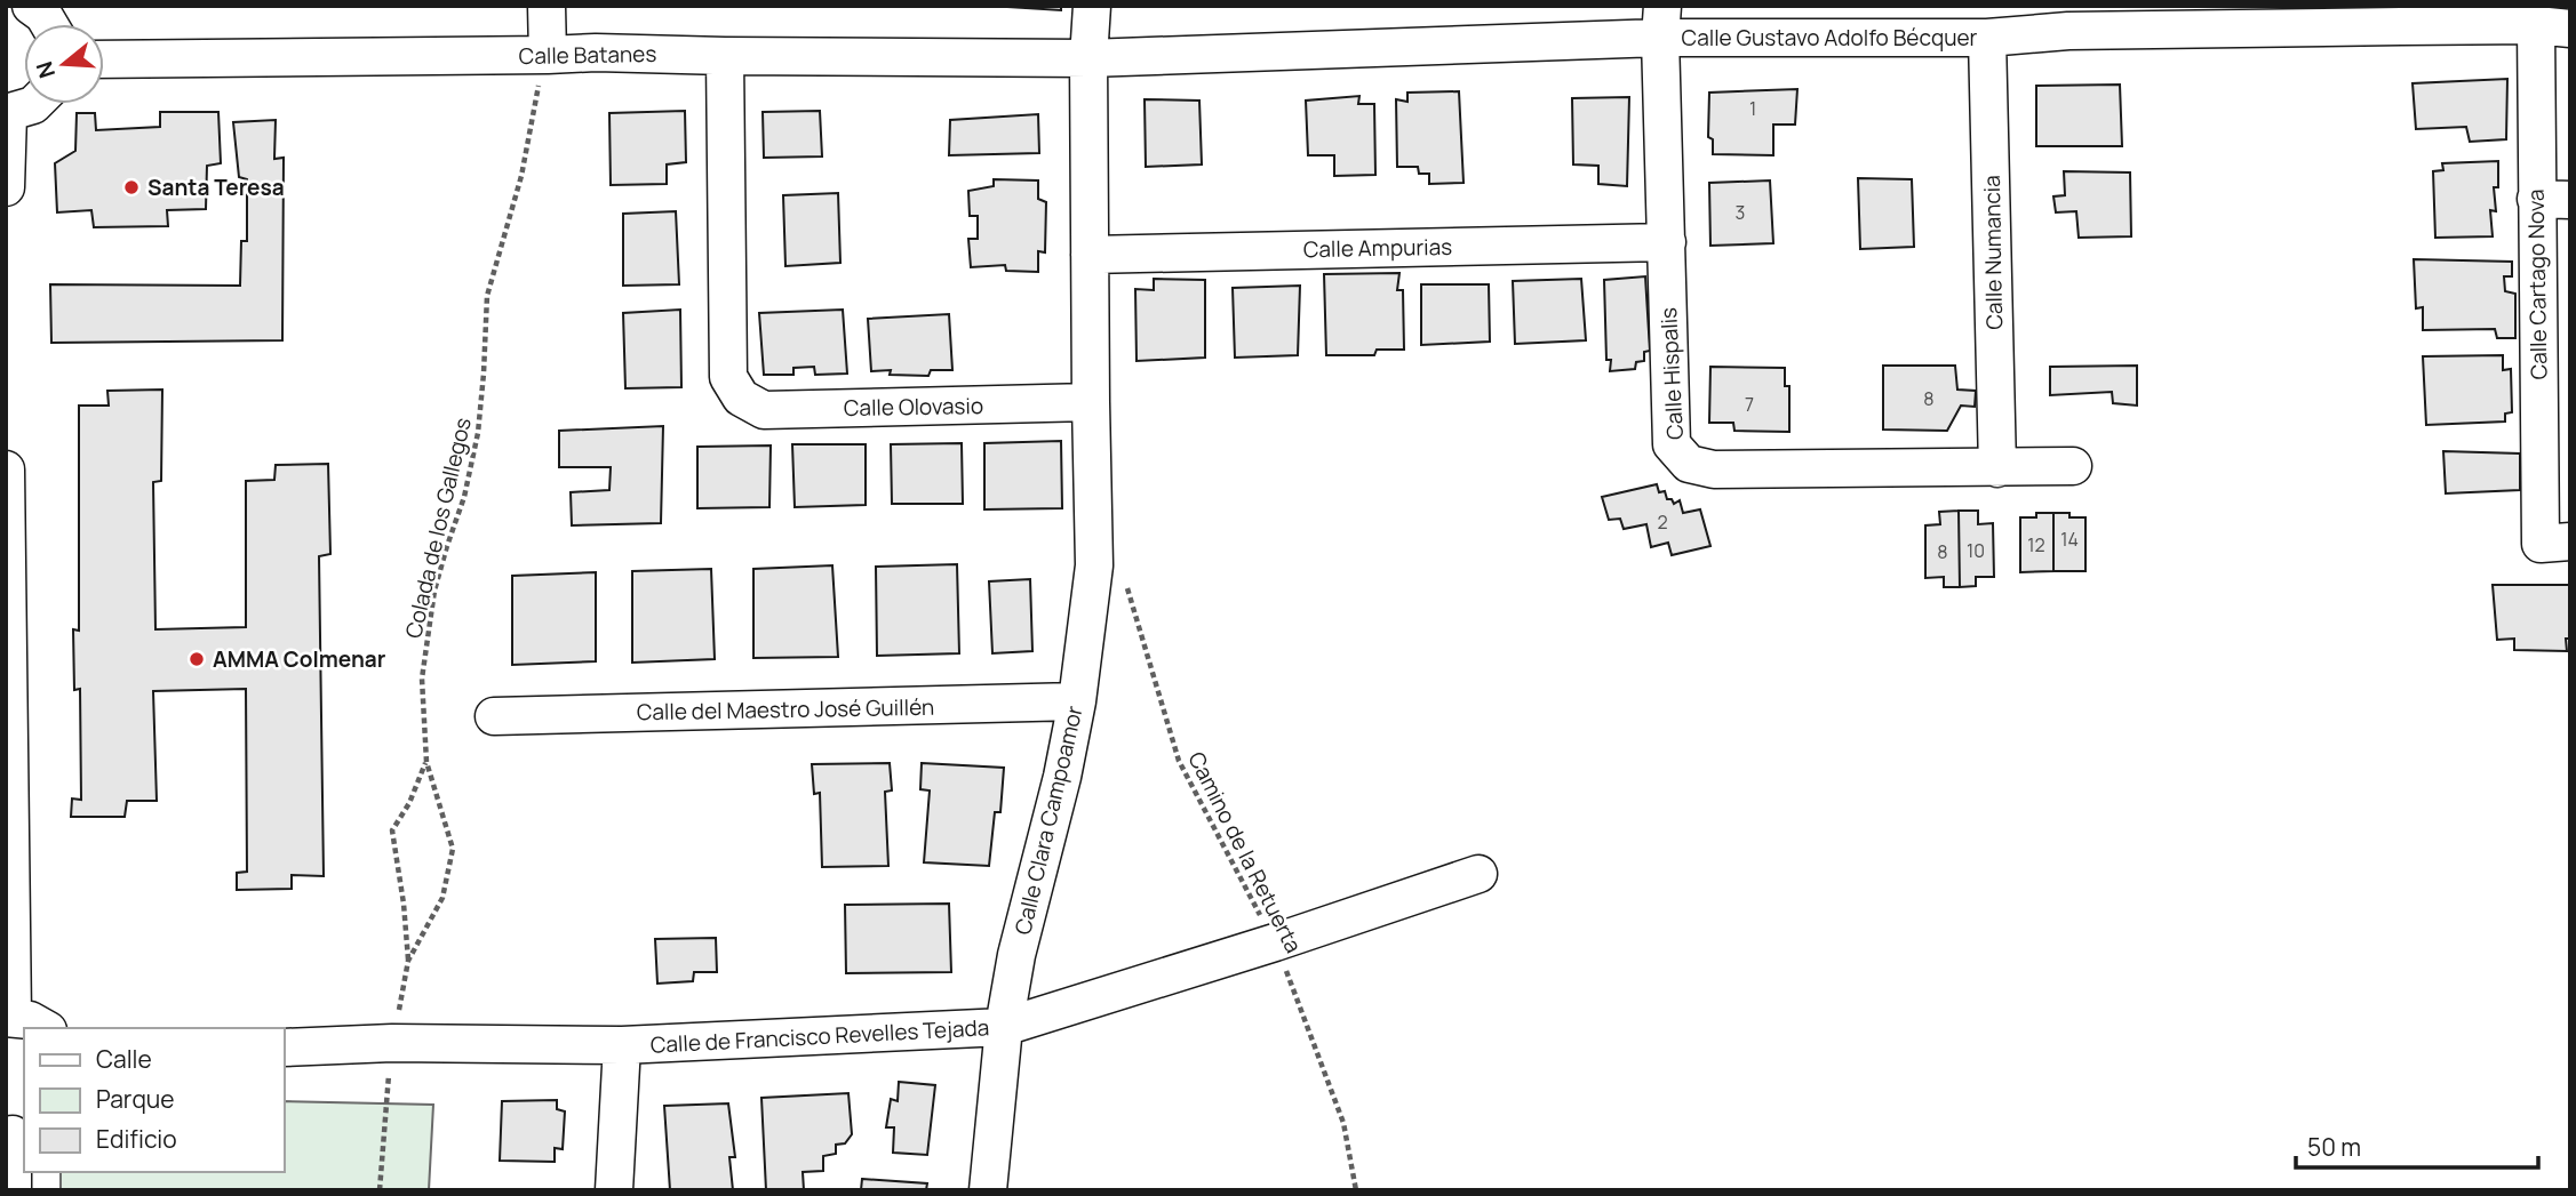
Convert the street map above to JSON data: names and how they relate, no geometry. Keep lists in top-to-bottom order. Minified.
{"streets":{"street":["Calle Gustavo Adolfo Bécquer","Calle Batanes","Calle Ampurias","Calle Numancia","Calle Cartago Nova","Calle Hispalis","Calle Olovasio","Calle del Maestro José Guillén","Calle Clara Campoamor","Calle de Francisco Revelles Tejada"],"path":["Colada de los Gallegos","Camino de la Retuerta"]},"crossings":[["Calle Gustavo Adolfo Bécquer","Calle Batanes"],["Calle Gustavo Adolfo Bécquer","Calle Numancia"],["Calle Gustavo Adolfo Bécquer","Calle Cartago Nova"],["Calle Gustavo Adolfo Bécquer","Calle Hispalis"],["Calle Batanes","Calle Olovasio"],["Calle Batanes","Colada de los Gallegos"],["Calle Ampurias","Calle Hispalis"],["Calle Numancia","Calle Hispalis"],["Calle Olovasio","Calle Clara Campoamor"],["Colada de los Gallegos","Calle de Francisco Revelles Tejada"],["Calle del Maestro José Guillén","Calle Clara Campoamor"],["Calle Clara Campoamor","Calle de Francisco Revelles Tejada"],["Camino de la Retuerta","Calle de Francisco Revelles Tejada"]],"places":["Santa Teresa","AMMA Colmenar"],"house_numbers":["1","3","8","7","2","14","12","10","8"],"legend":["Calle","Parque","Edificio"],"scale_bar":"50 m","north":"left"}
